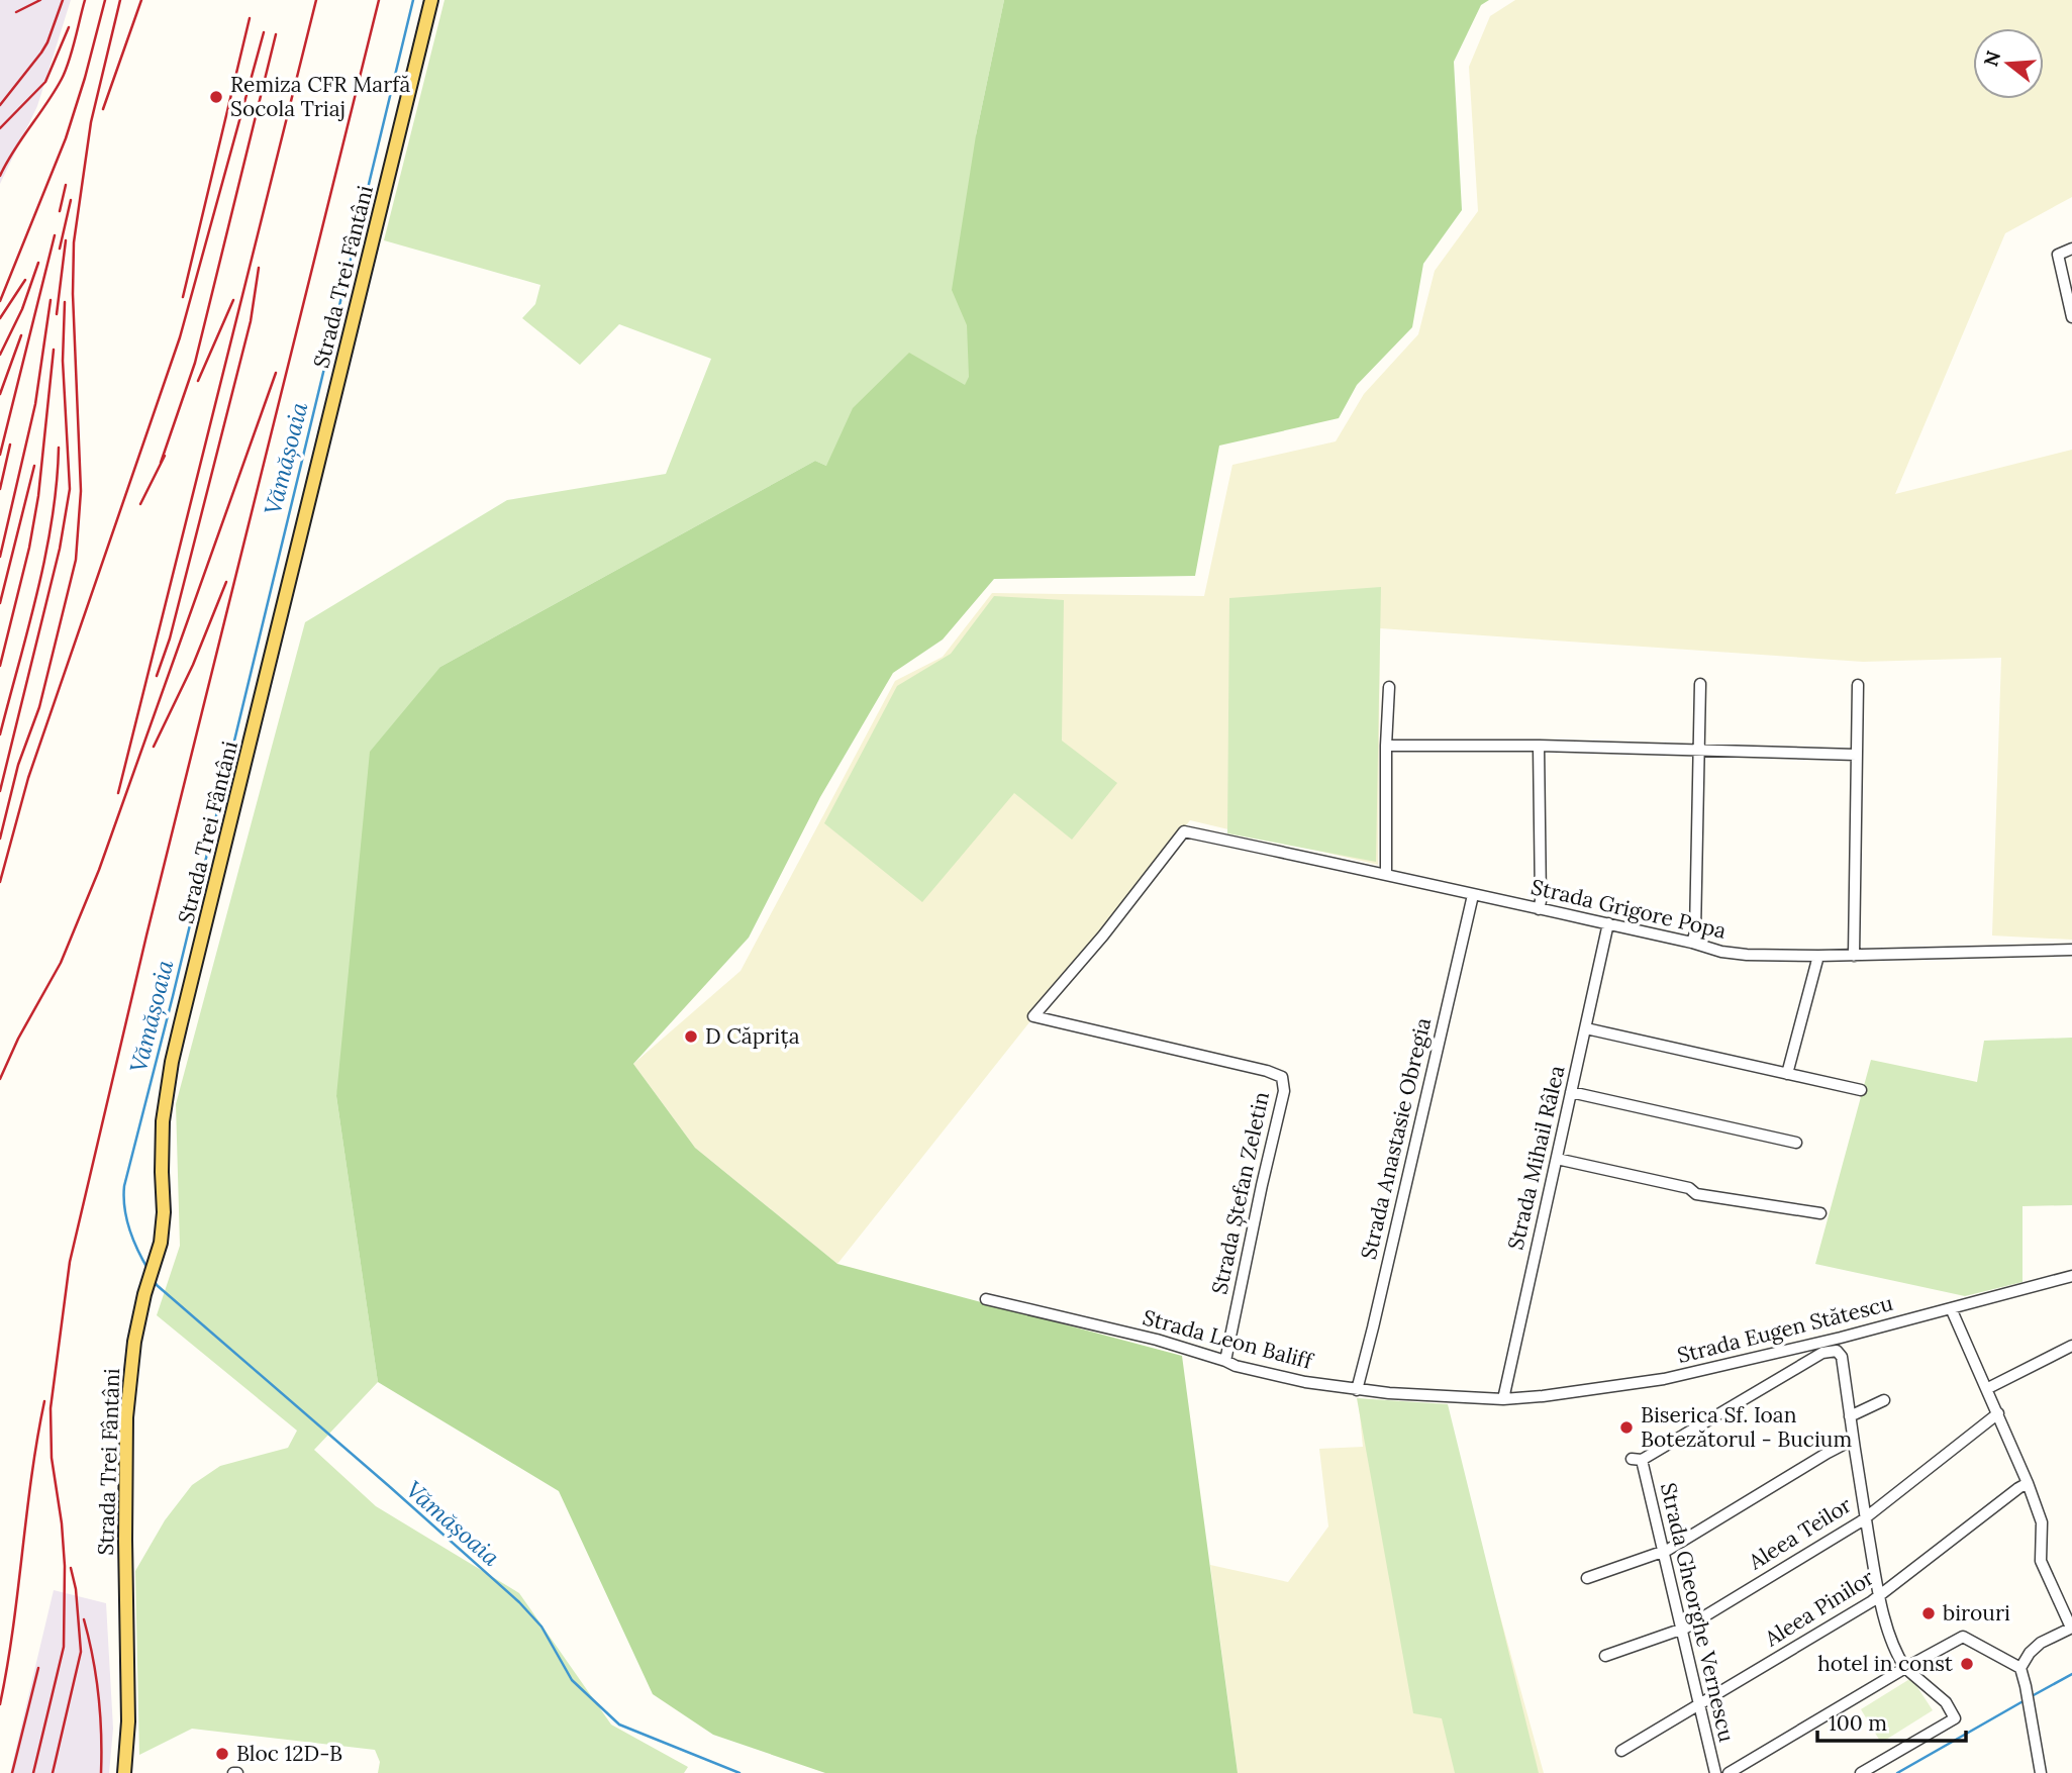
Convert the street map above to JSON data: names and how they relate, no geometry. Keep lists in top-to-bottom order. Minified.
{"streets":{"main road":["Strada Trei Fântâni"],"street":["Strada Grigore Popa","Strada Anastasie Obregia","Strada Mihail Râlea","Strada Ștefan Zeletin","Strada Eugen Stătescu","Strada Leon Baliff","Aleea Teilor","Aleea Pinilor","Strada Gheorghe Vernescu"]},"crossings":[["Strada Grigore Popa","Strada Anastasie Obregia"],["Strada Grigore Popa","Strada Mihail Râlea"],["Strada Grigore Popa","Strada Ștefan Zeletin"],["Strada Anastasie Obregia","Strada Leon Baliff"],["Strada Mihail Râlea","Strada Eugen Stătescu"],["Strada Mihail Râlea","Strada Leon Baliff"],["Strada Ștefan Zeletin","Strada Leon Baliff"],["Strada Eugen Stătescu","Strada Leon Baliff"],["Aleea Teilor","Strada Gheorghe Vernescu"],["Aleea Pinilor","Strada Gheorghe Vernescu"]],"water":["Vămășoaia"],"places":["Remiza CFR Marfă Socola Triaj","D Căprița","Biserica Sf. Ioan Botezătorul - Bucium","birouri","hotel in const","Bloc 12D-B"],"scale_bar":"100 m","north":"left"}
